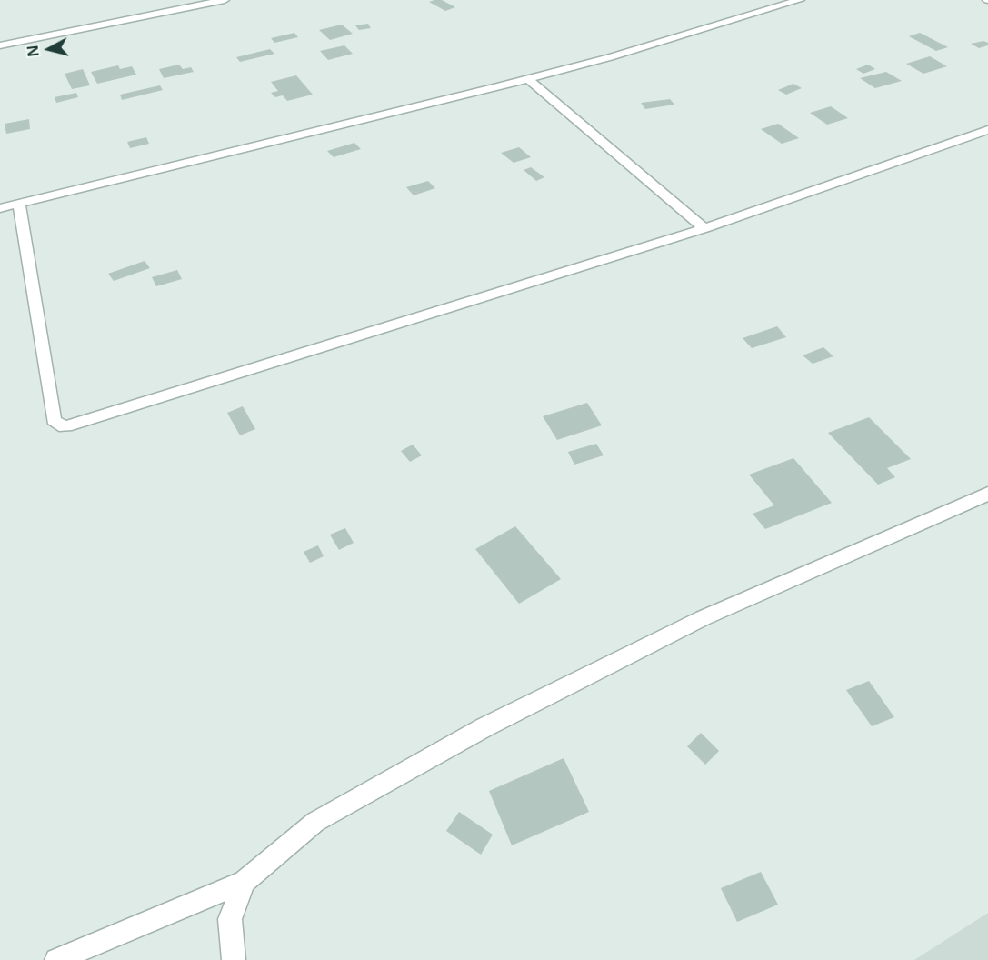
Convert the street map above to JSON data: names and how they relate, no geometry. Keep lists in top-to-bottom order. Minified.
{"north":"left"}
